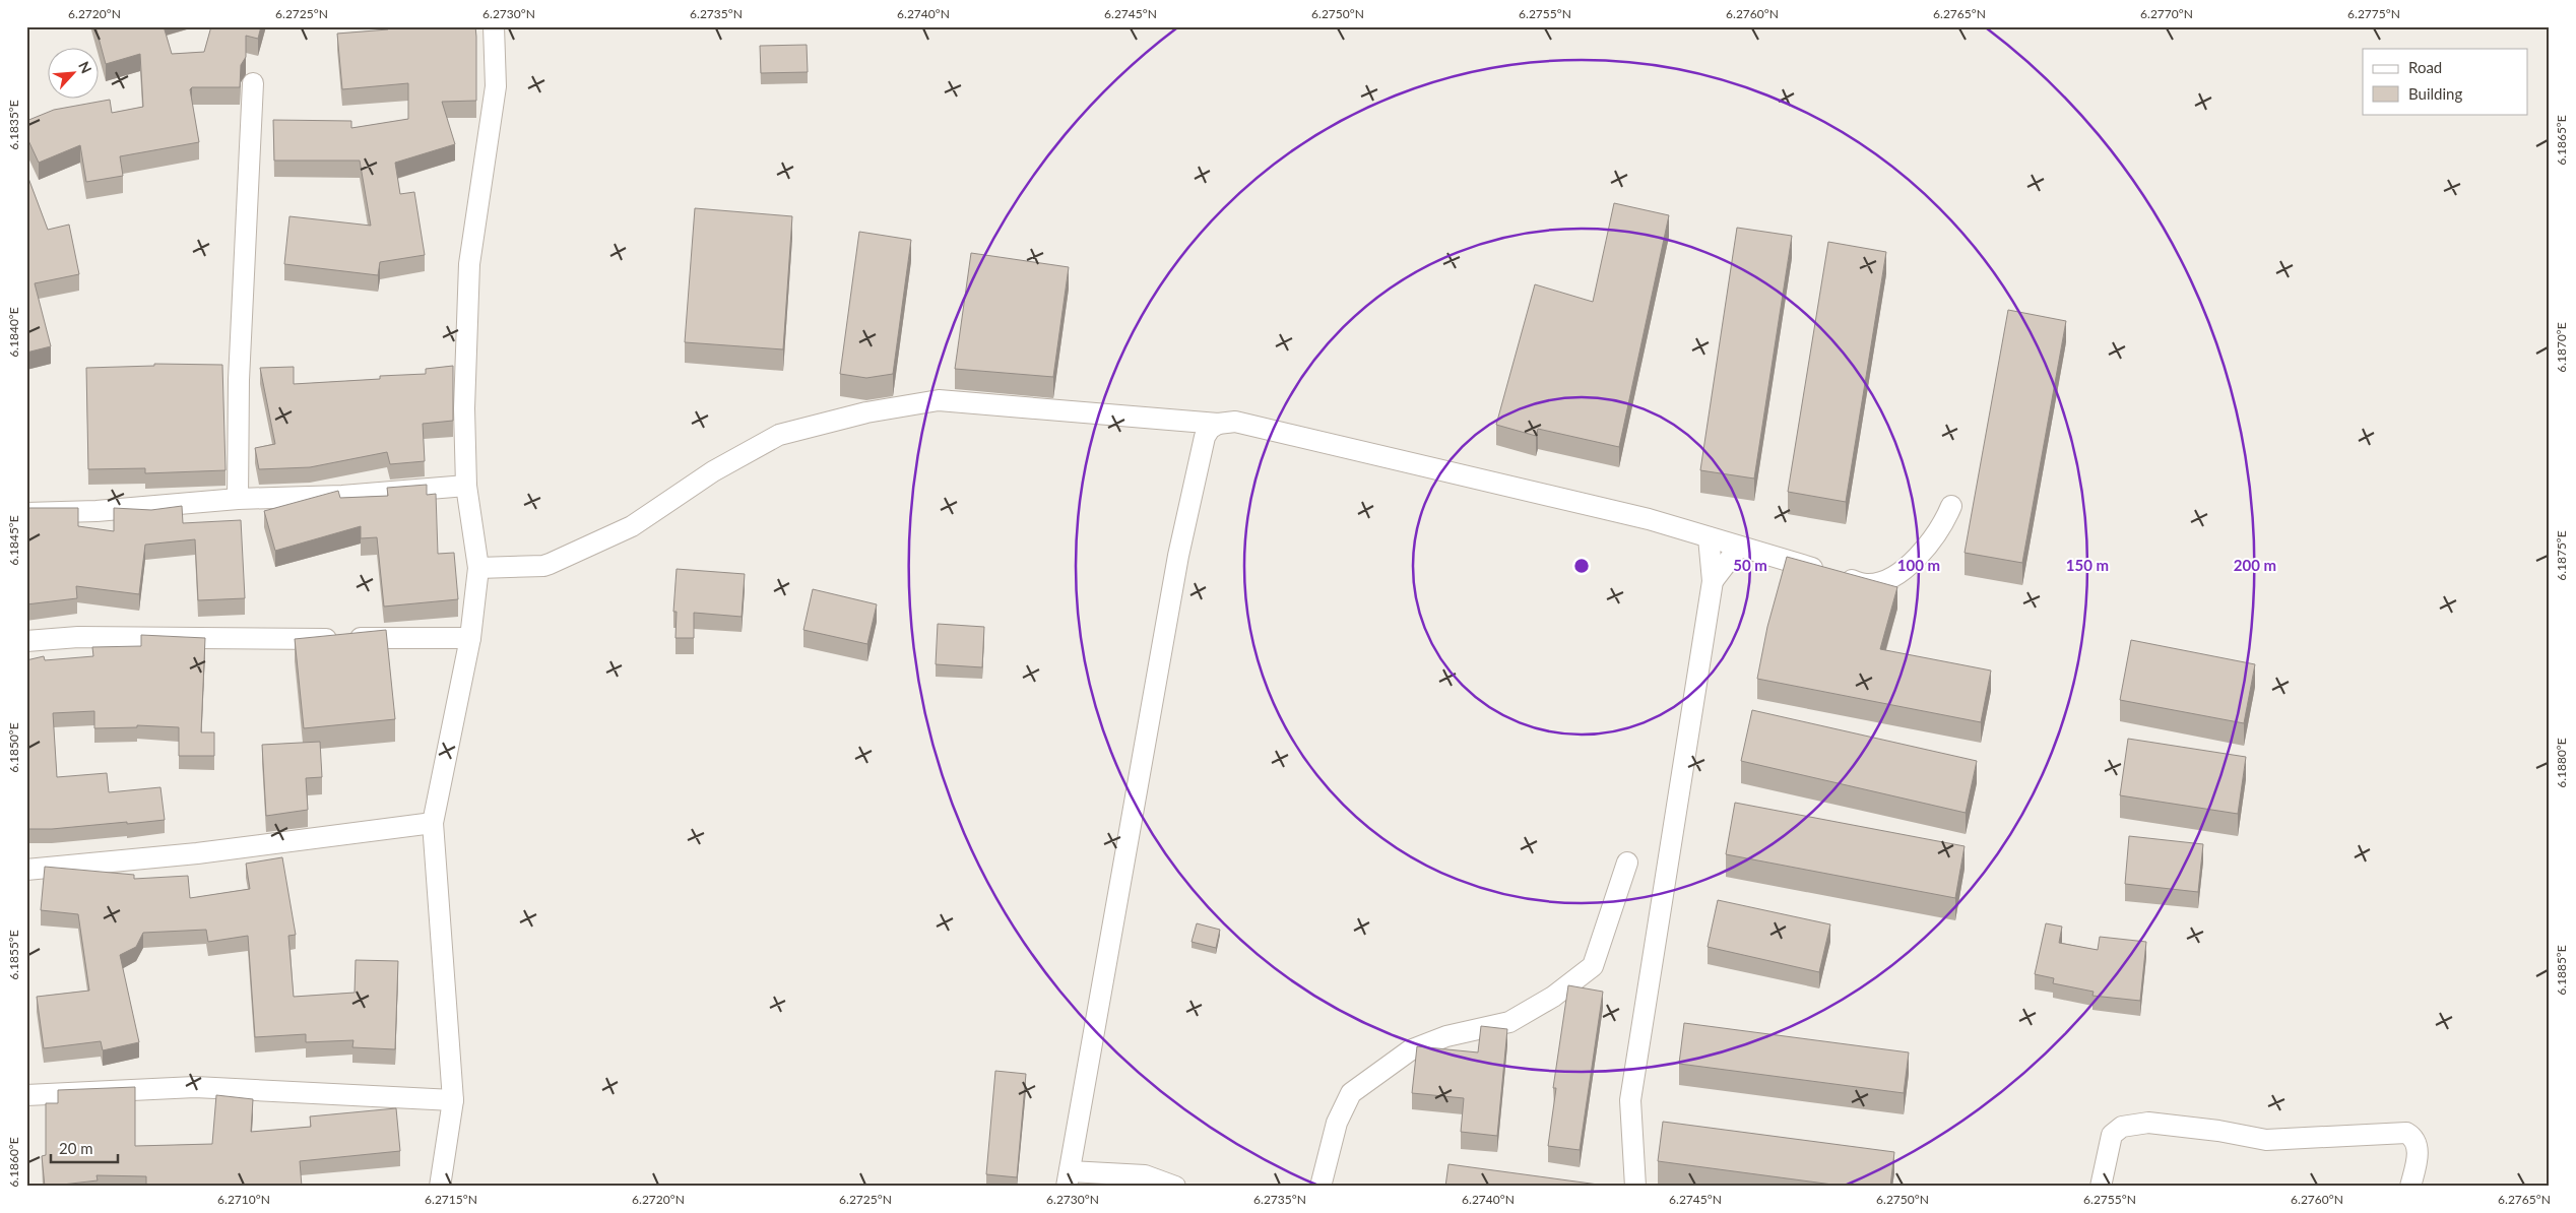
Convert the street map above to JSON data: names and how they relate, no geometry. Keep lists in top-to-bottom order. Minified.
{"legend":["Road","Building"],"scale_bar":"20 m","north":"top right","coordinates":["6.2720°N","6.2725°N","6.2730°N","6.2735°N","6.2740°N","6.2745°N","6.2750°N","6.2755°N","6.2760°N","6.2765°N","6.2770°N","6.2775°N","6.1835°E","6.1865°E","6.1840°E","6.1870°E","6.1845°E","6.1875°E","6.1850°E","6.1880°E","6.1855°E","6.1885°E","6.1860°E","6.2710°N","6.2715°N"],"rings":["50 m","100 m","150 m","200 m"]}
